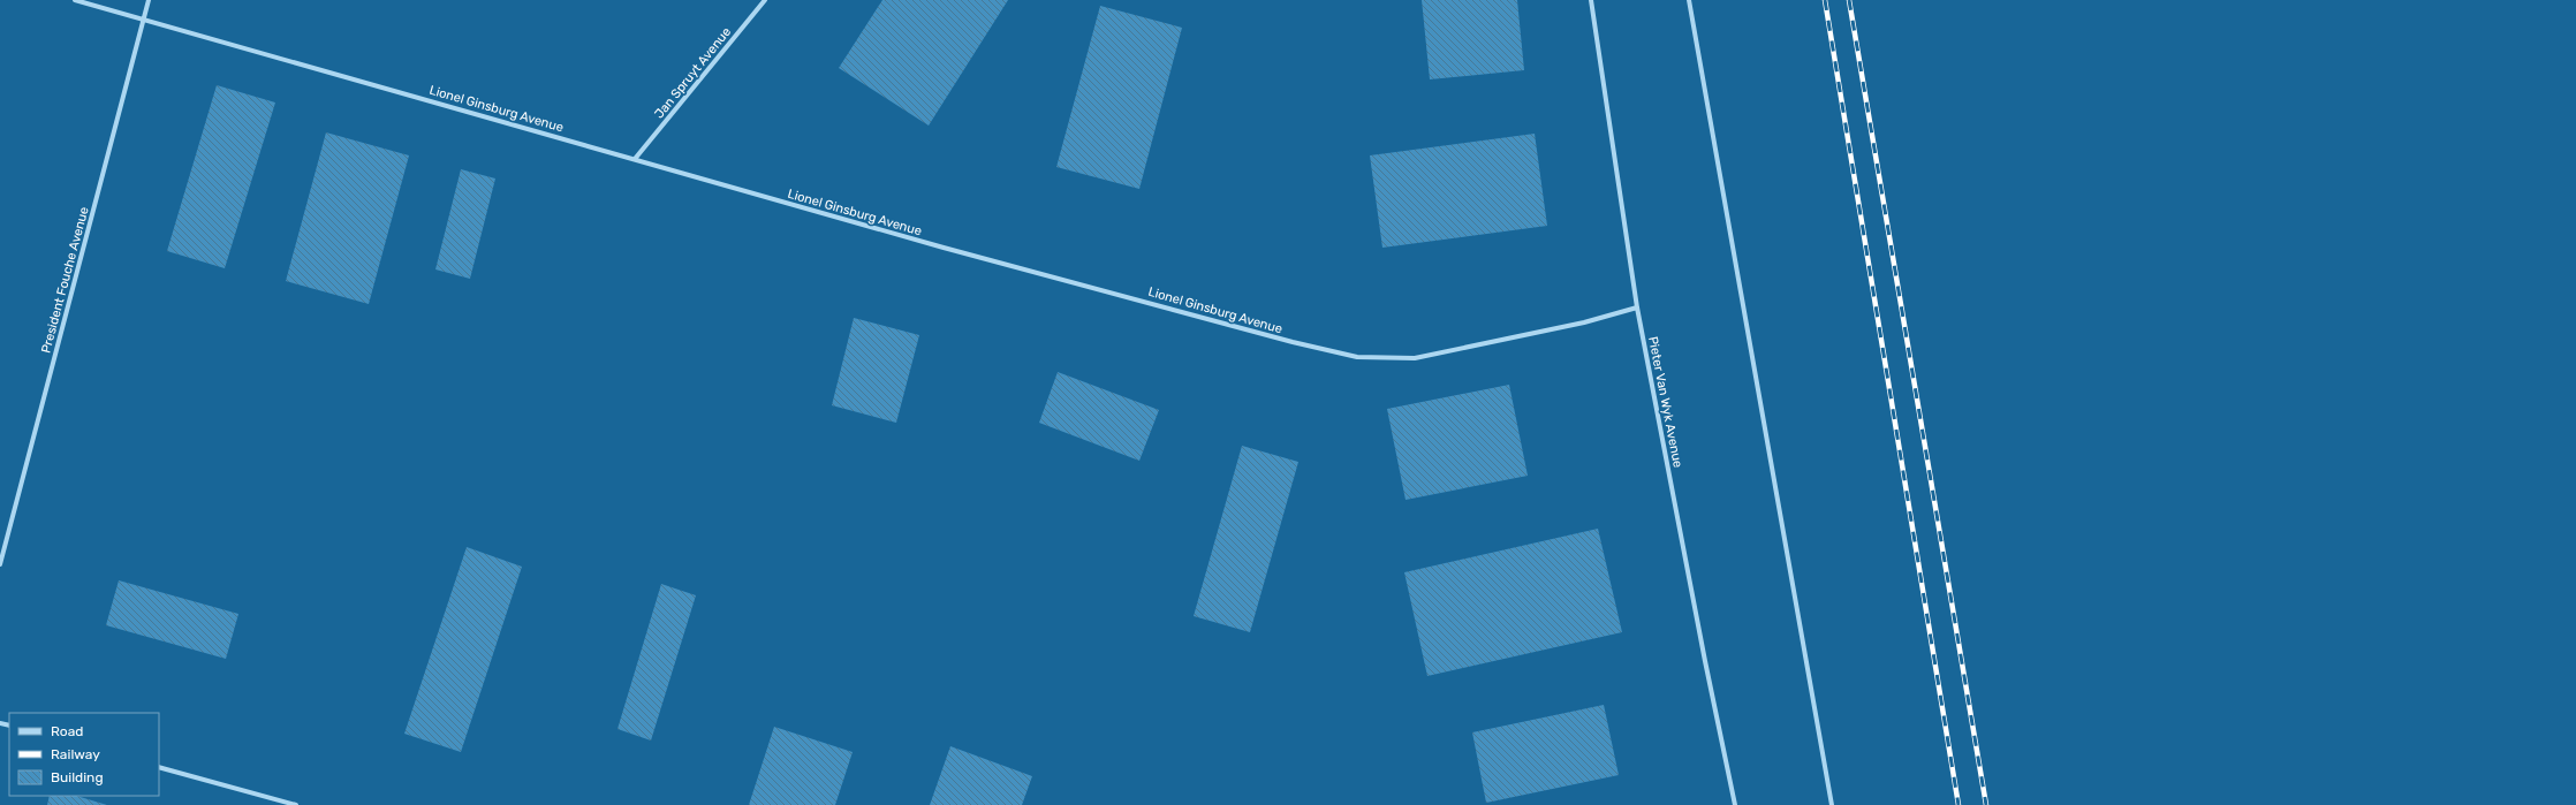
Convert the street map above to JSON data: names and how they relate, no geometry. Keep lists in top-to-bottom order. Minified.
{"streets":{"street":["Jan Spruyt Avenue","Lionel Ginsburg Avenue","President Fouche Avenue","Pieter Van Wyk Avenue"]},"crossings":[["Jan Spruyt Avenue","Lionel Ginsburg Avenue"],["Lionel Ginsburg Avenue","President Fouche Avenue"],["Lionel Ginsburg Avenue","Pieter Van Wyk Avenue"]],"legend":["Road","Railway","Building"]}
